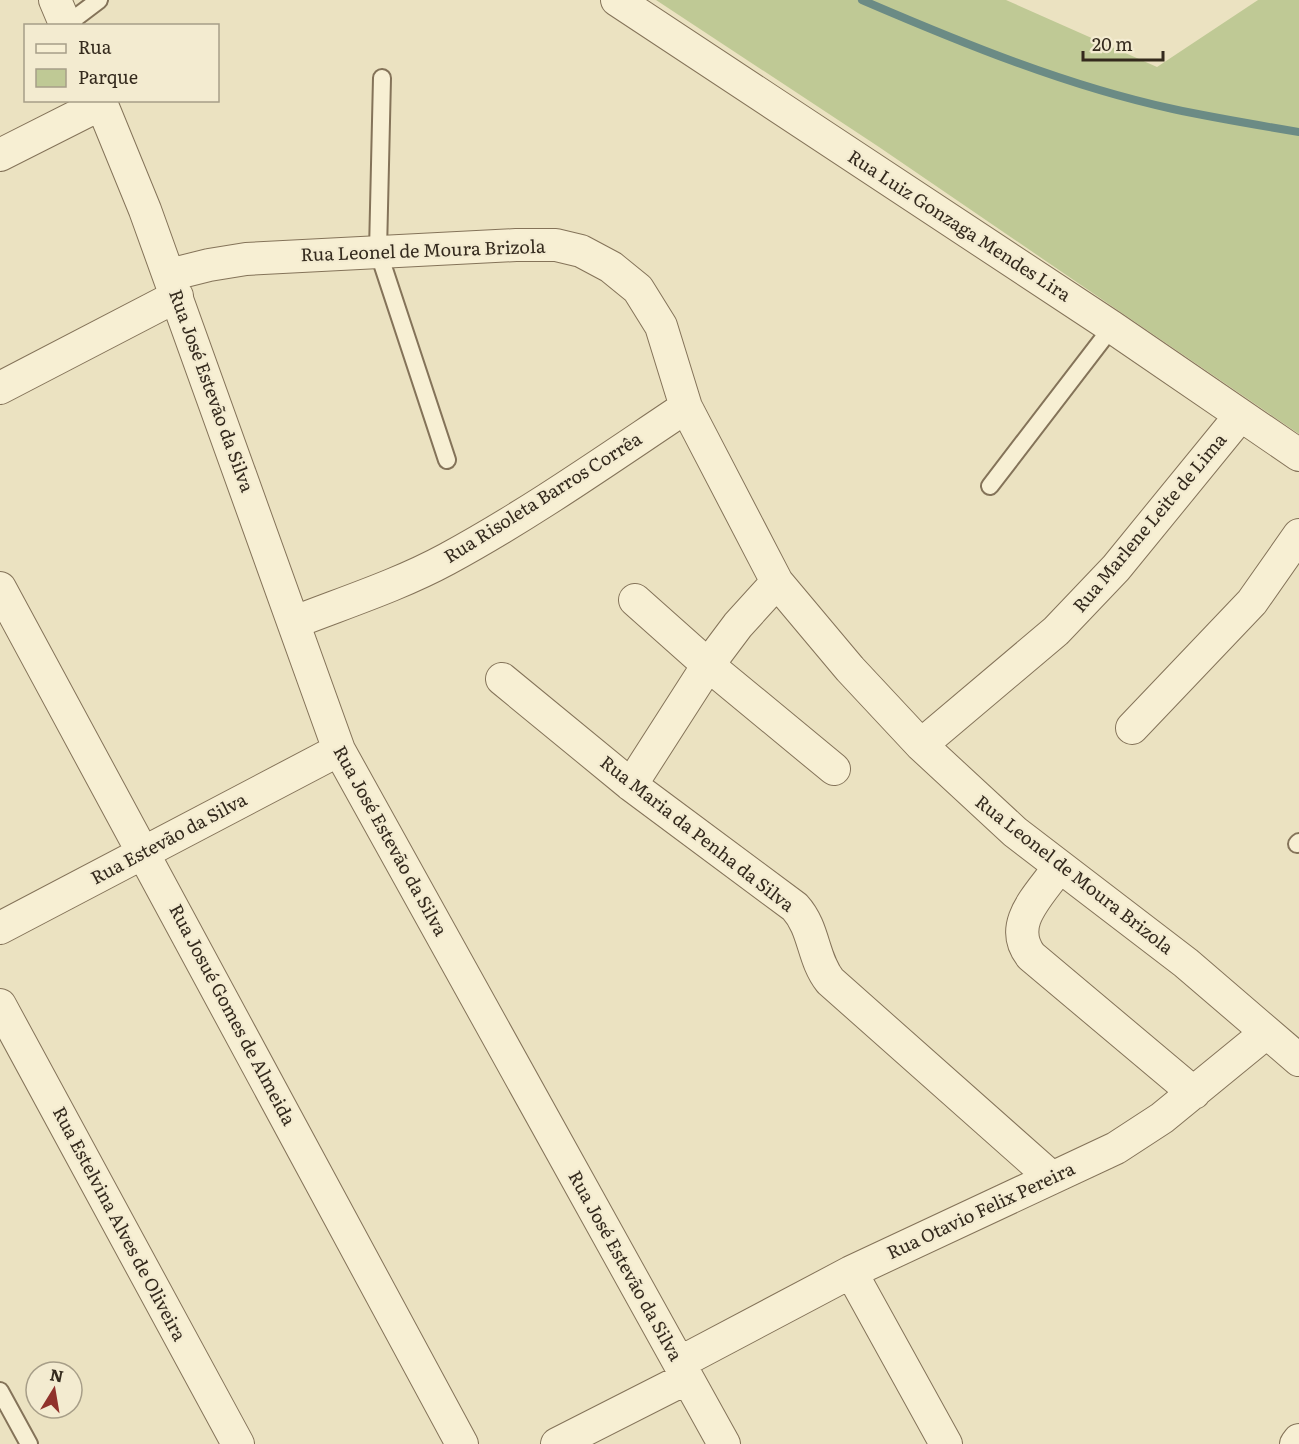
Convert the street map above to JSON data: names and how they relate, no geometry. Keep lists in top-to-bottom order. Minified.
{"streets":{"street":["Rua Luiz Gonzaga Mendes Lira","Rua Leonel de Moura Brizola","Rua José Estevão da Silva","Rua Risoleta Barros Corrêa","Rua Marlene Leite de Lima","Rua Maria da Penha da Silva","Rua Estevão da Silva","Rua Josué Gomes de Almeida","Rua Otavio Felix Pereira","Rua Estelvina Alves de Oliveira"]},"crossings":[["Rua Luiz Gonzaga Mendes Lira","Rua Marlene Leite de Lima"],["Rua Leonel de Moura Brizola","Rua José Estevão da Silva"],["Rua Leonel de Moura Brizola","Rua Risoleta Barros Corrêa"],["Rua Leonel de Moura Brizola","Rua Marlene Leite de Lima"],["Rua Leonel de Moura Brizola","Rua Otavio Felix Pereira"],["Rua José Estevão da Silva","Rua Risoleta Barros Corrêa"],["Rua José Estevão da Silva","Rua Estevão da Silva"],["Rua José Estevão da Silva","Rua Otavio Felix Pereira"],["Rua Maria da Penha da Silva","Rua Otavio Felix Pereira"],["Rua Estevão da Silva","Rua Josué Gomes de Almeida"]],"legend":["Rua","Parque"],"scale_bar":"20 m","north":"top"}
